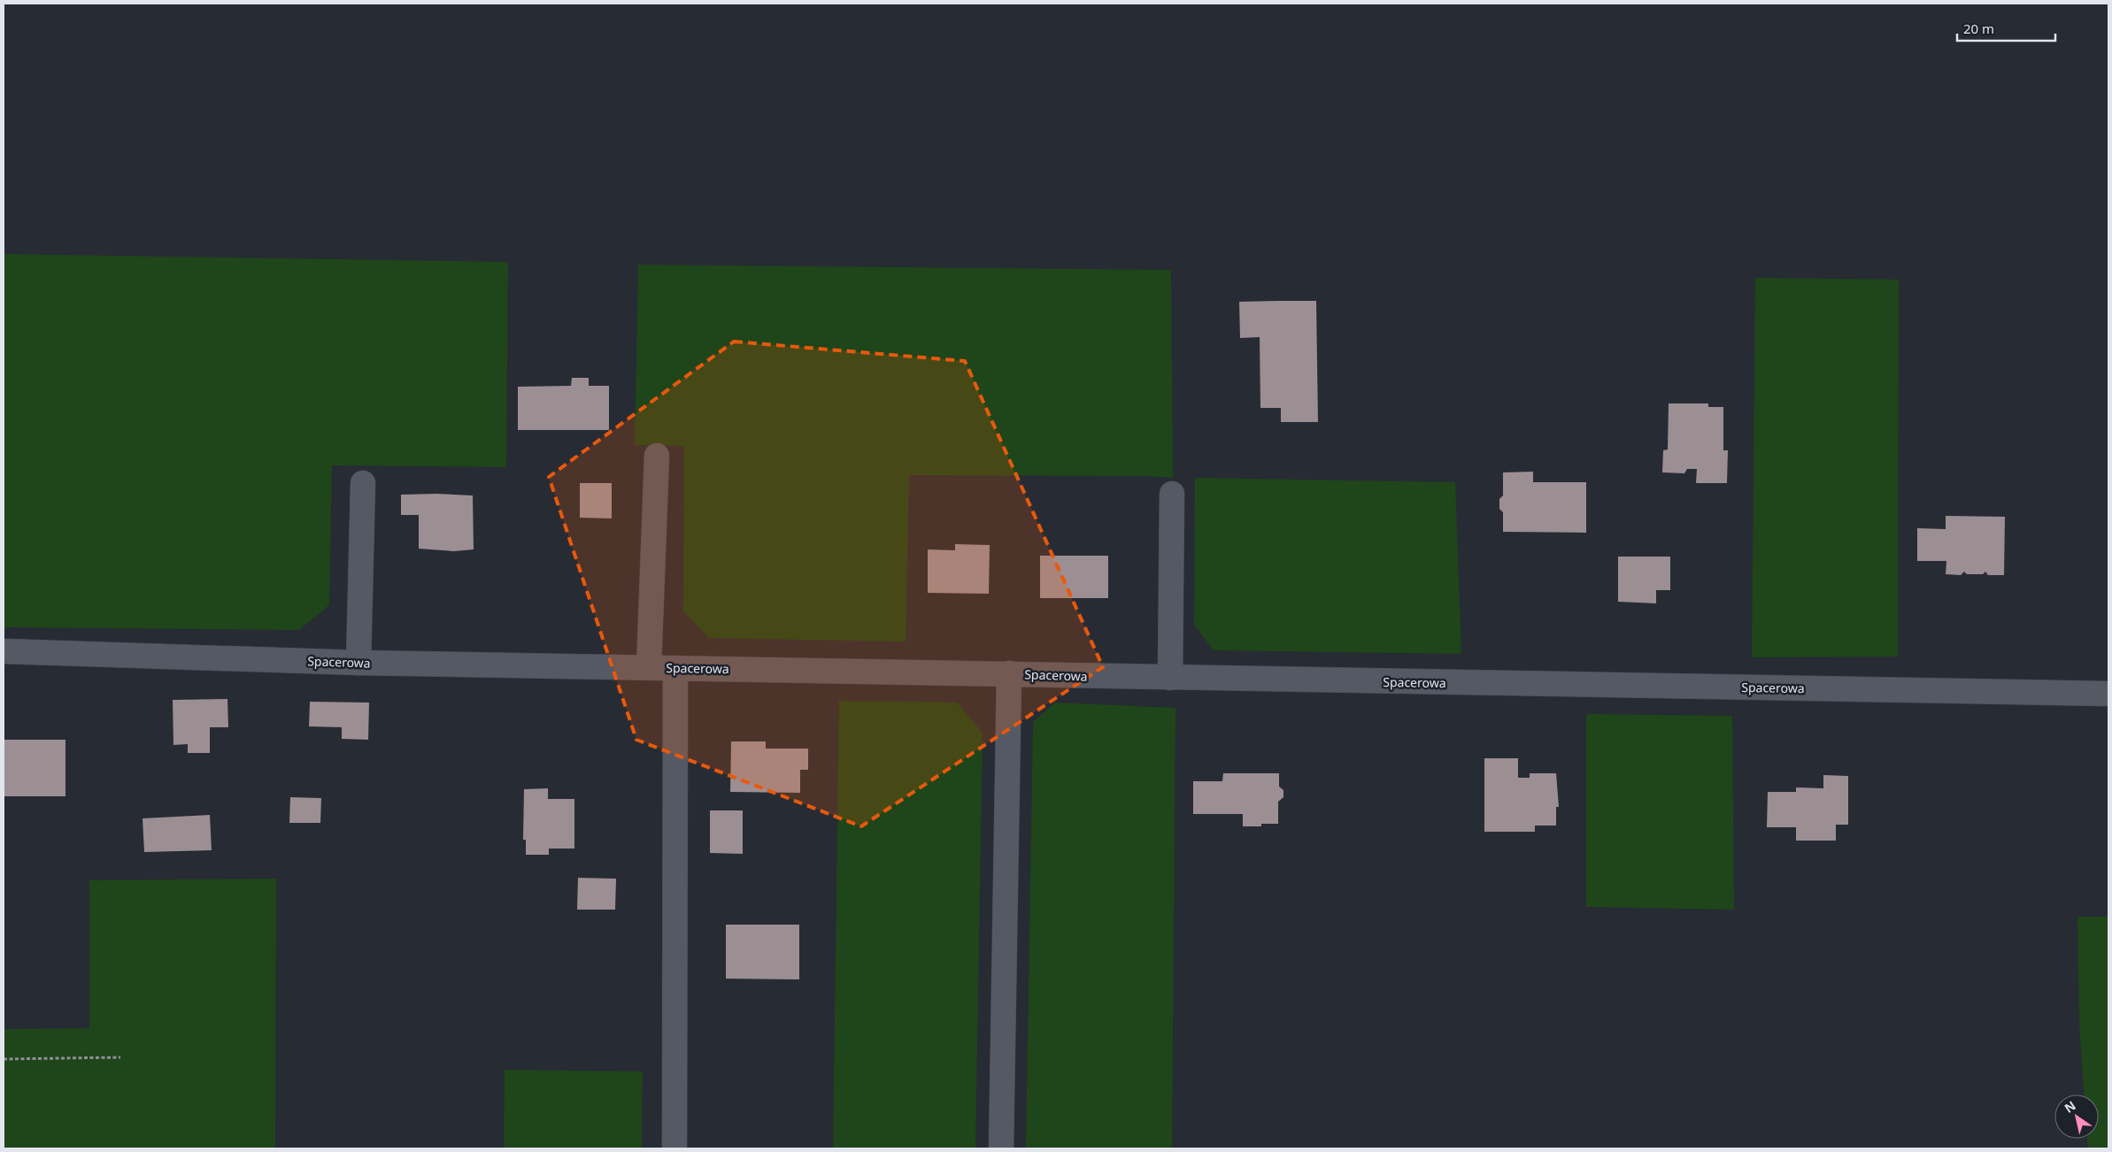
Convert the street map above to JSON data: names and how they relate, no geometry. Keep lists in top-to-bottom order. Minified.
{"streets":{"street":["Spacerowa"]},"scale_bar":"20 m","north":"top left"}
